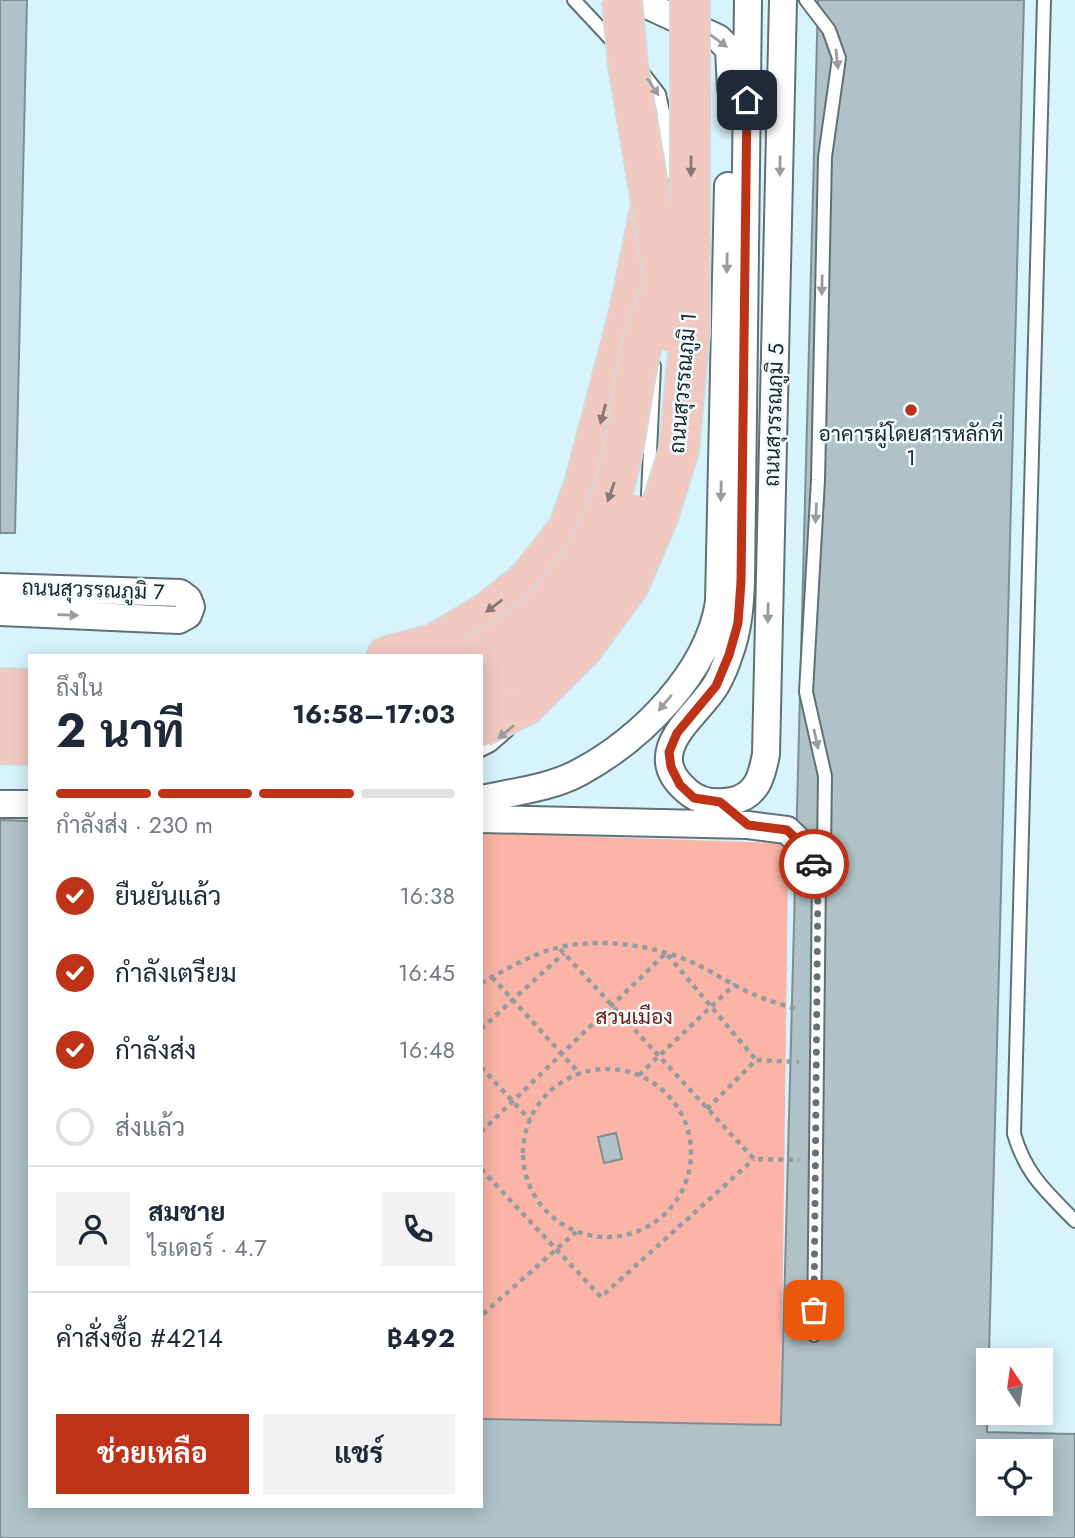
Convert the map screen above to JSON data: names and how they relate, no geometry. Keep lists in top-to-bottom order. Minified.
{"streets":{"highway":["ถนนสุวรรณภูมิ 1"],"street":["ถนนสุวรรณภูมิ 5","ถนนสุวรรณภูมิ 7"]},"parks":["สวนเมือง"],"places":["อาคารผู้โดยสารหลักที่ 1"],"north":"top","page":{"heading":["2 นาที","ถึงใน","16:58–17:03"],"panel":["สมชาย","ไรเดอร์ · 4.7","คำสั่งซื้อ #4214","฿492"],"bar":"กำลังส่ง · 230 m","list":[["ยืนยันแล้ว","16:38"],["กำลังเตรียม","16:45"],["กำลังส่ง","16:48"],"ส่งแล้ว"],"buttons":["ช่วยเหลือ","แชร์"]}}
